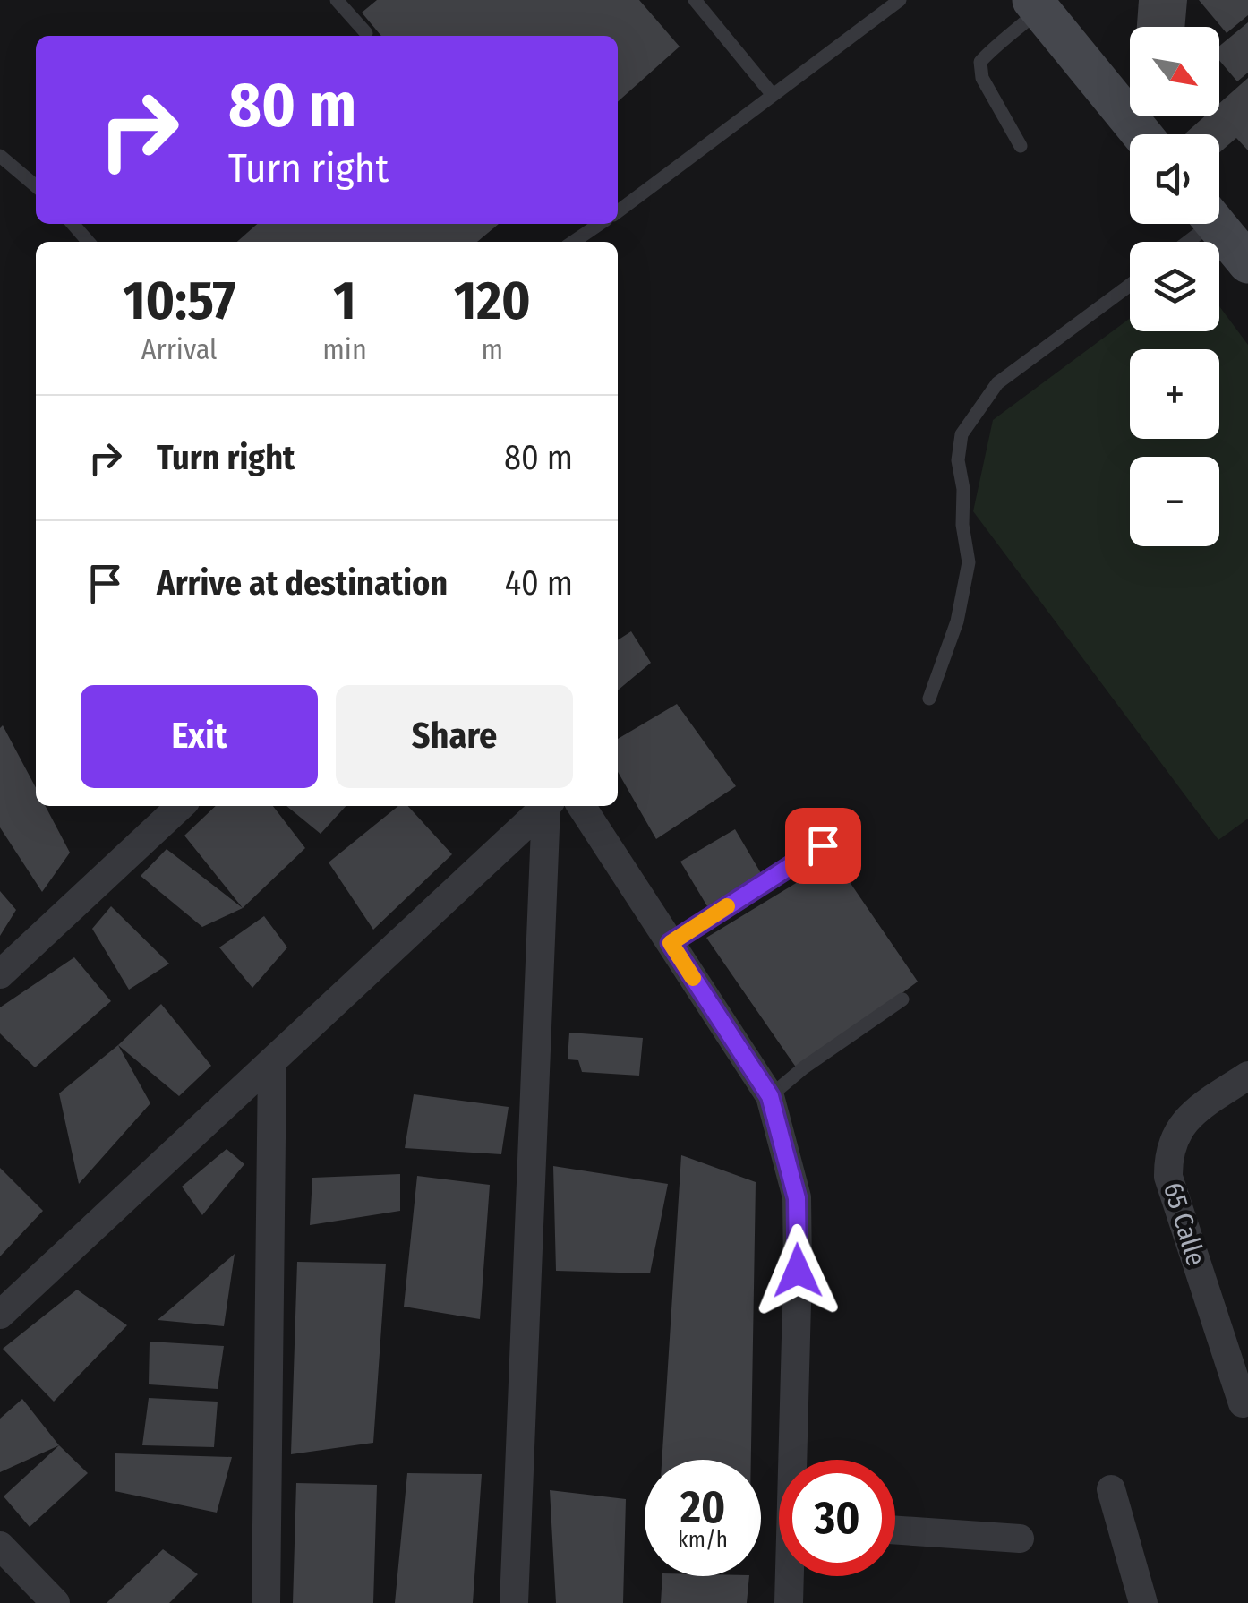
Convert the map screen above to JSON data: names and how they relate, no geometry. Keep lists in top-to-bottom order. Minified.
{"streets":{"street":["65 Calle"]},"north":"bottom right","page":{"map_buttons":["+","−"],"turn":["80 m","Turn right"],"eta":["10:57","Arrival","1","min","120","m"],"list":[{"name":"Turn right","value":"80 m"},{"name":"Arrive at destination","value":"40 m"}],"buttons":["Exit","Share"],"speed":"20 km/h","limit":"30"}}
